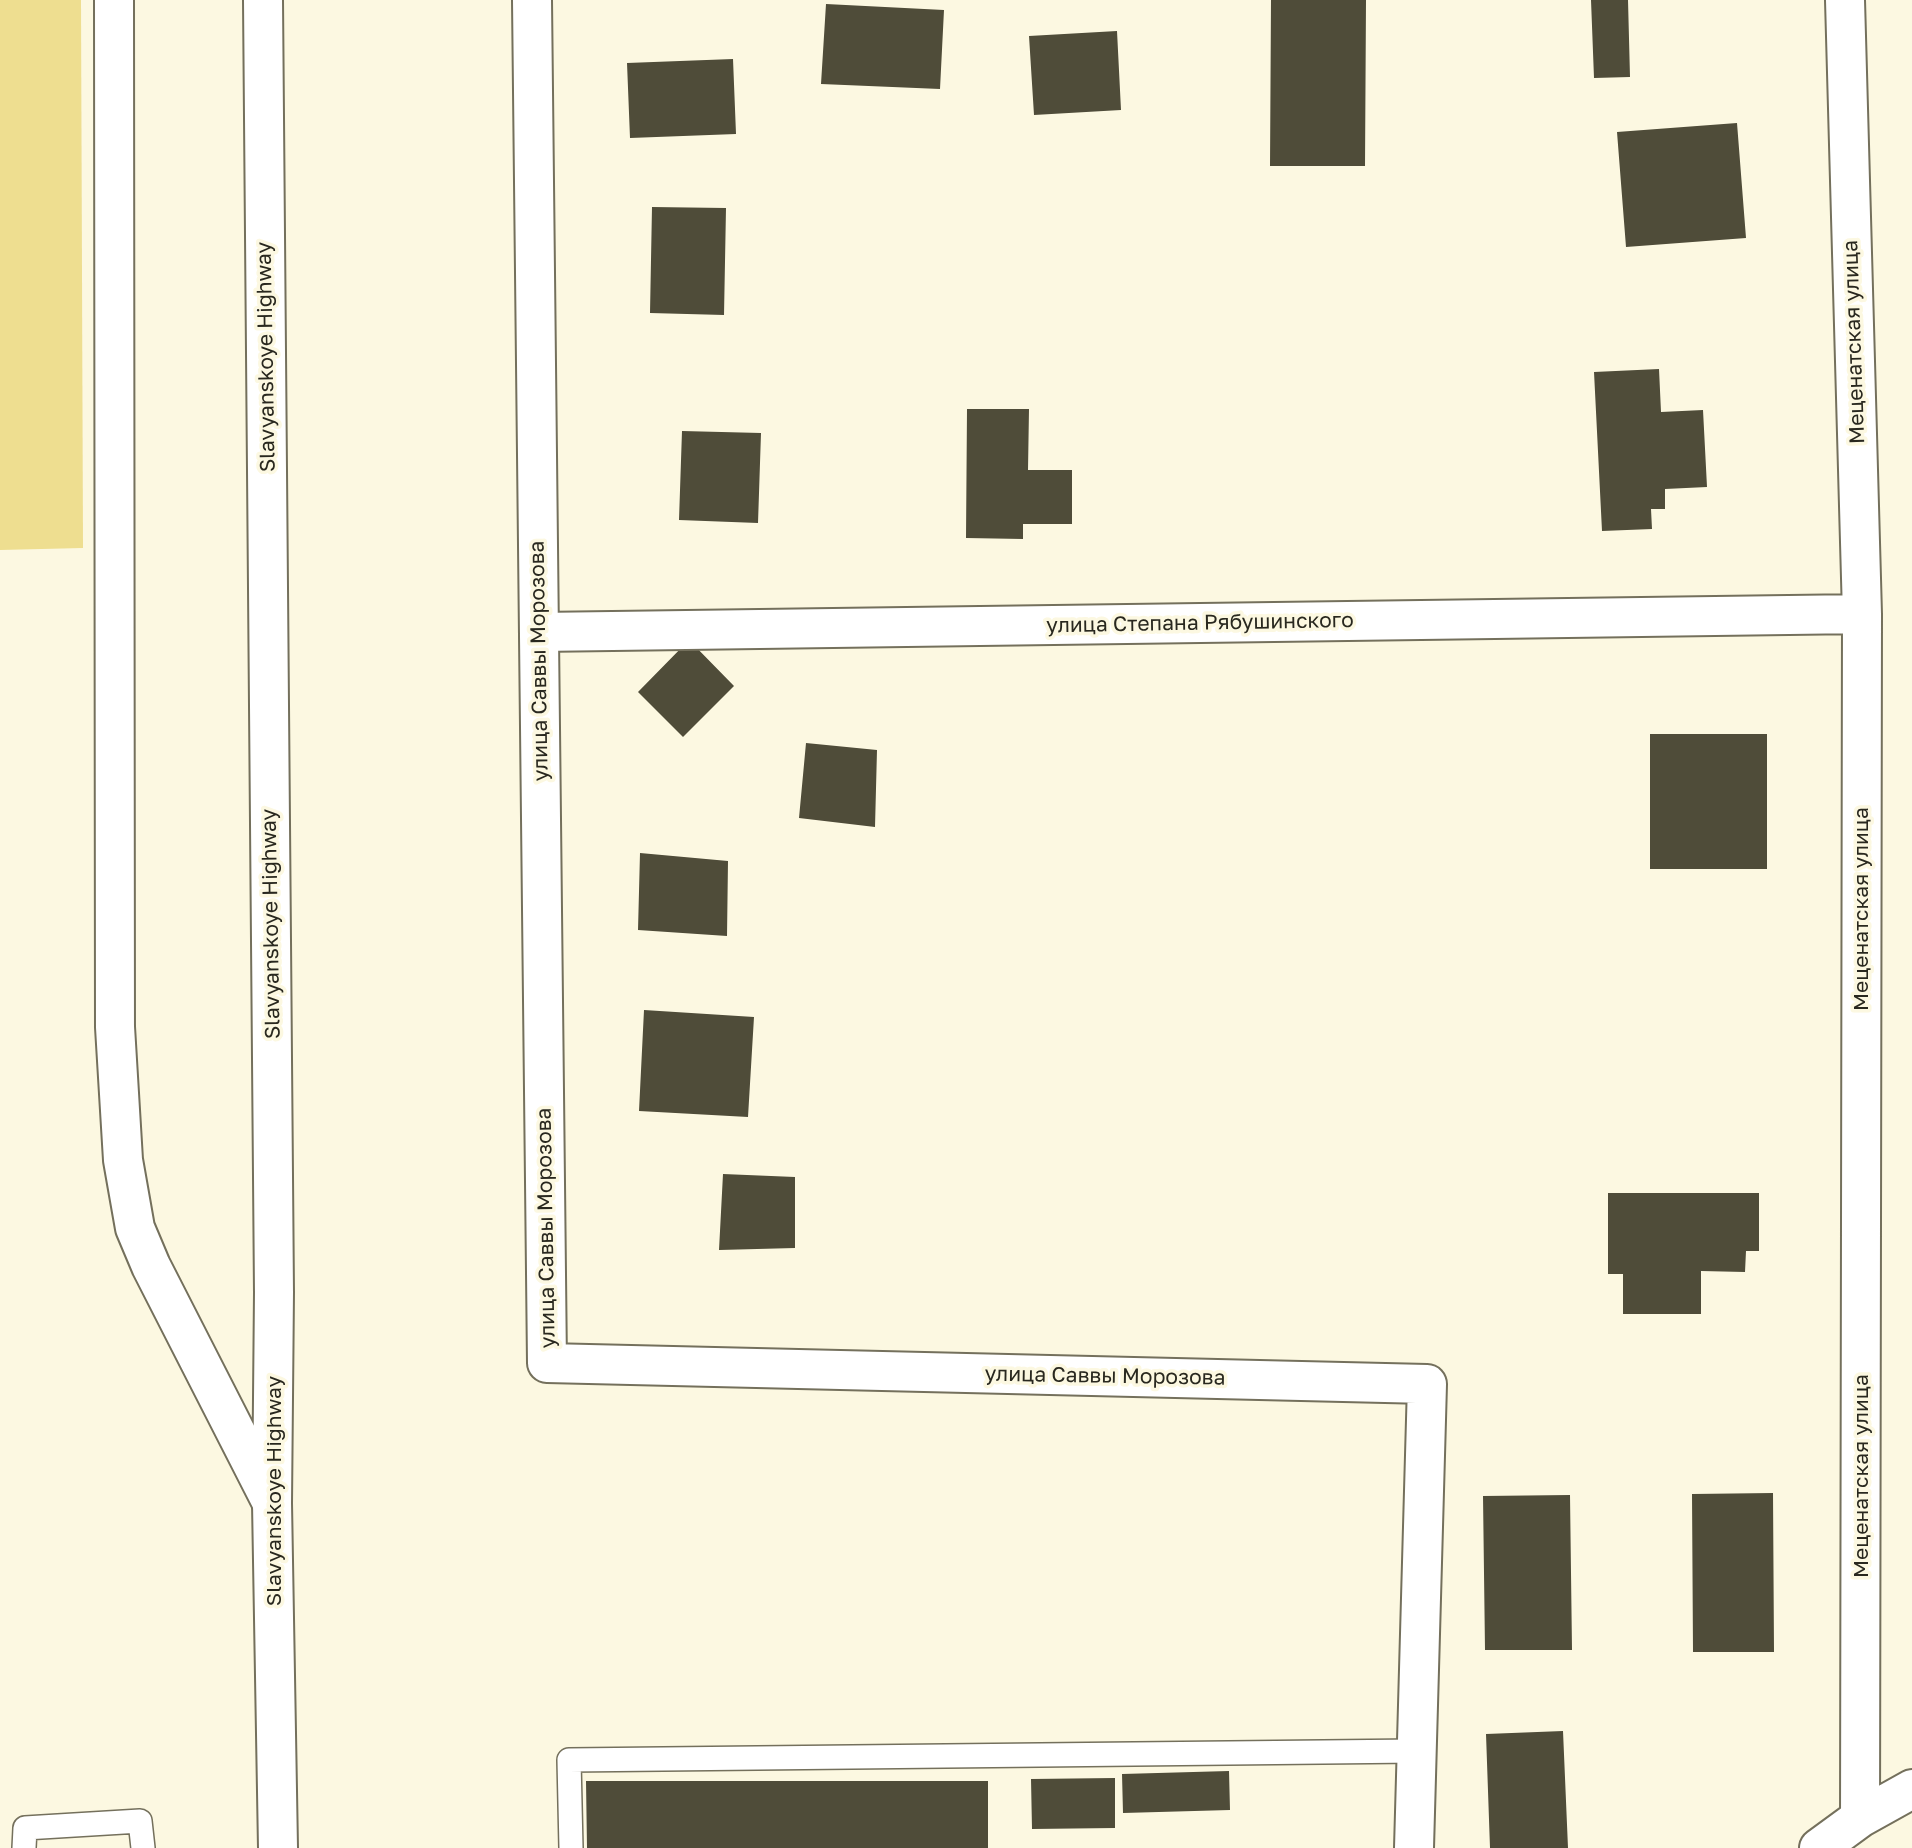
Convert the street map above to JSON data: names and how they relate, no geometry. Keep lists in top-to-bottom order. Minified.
{"streets":{"street":["Меценатская улица","Slavyanskoye Highway","улица Степана Рябушинского","улица Саввы Морозова"]},"crossings":[["Меценатская улица","улица Степана Рябушинского"],["улица Степана Рябушинского","улица Саввы Морозова"]]}
